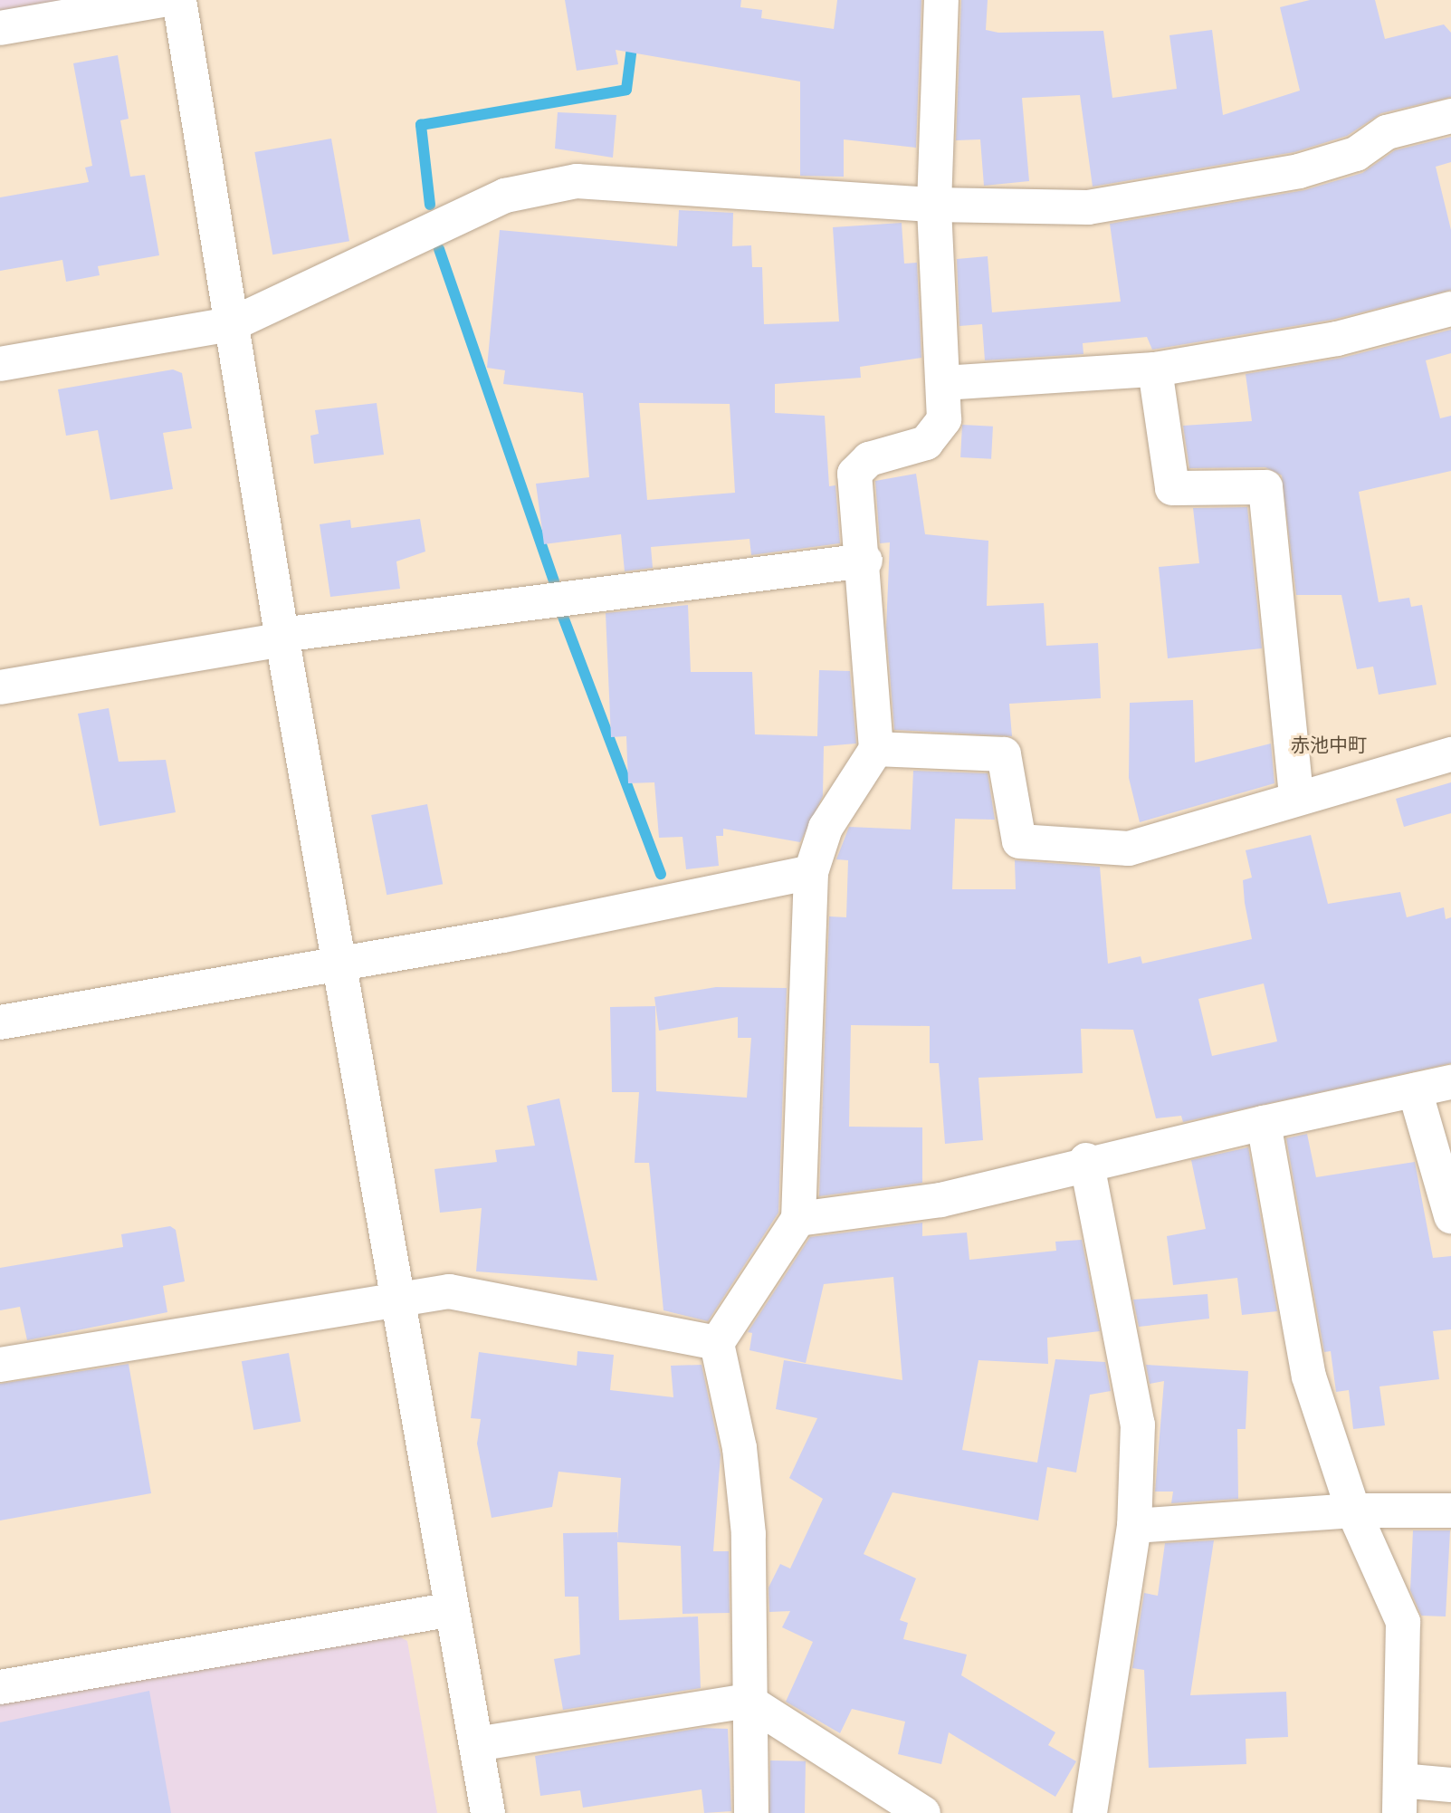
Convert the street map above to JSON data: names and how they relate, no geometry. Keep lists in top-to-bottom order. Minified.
{"districts":["赤池中町"]}
